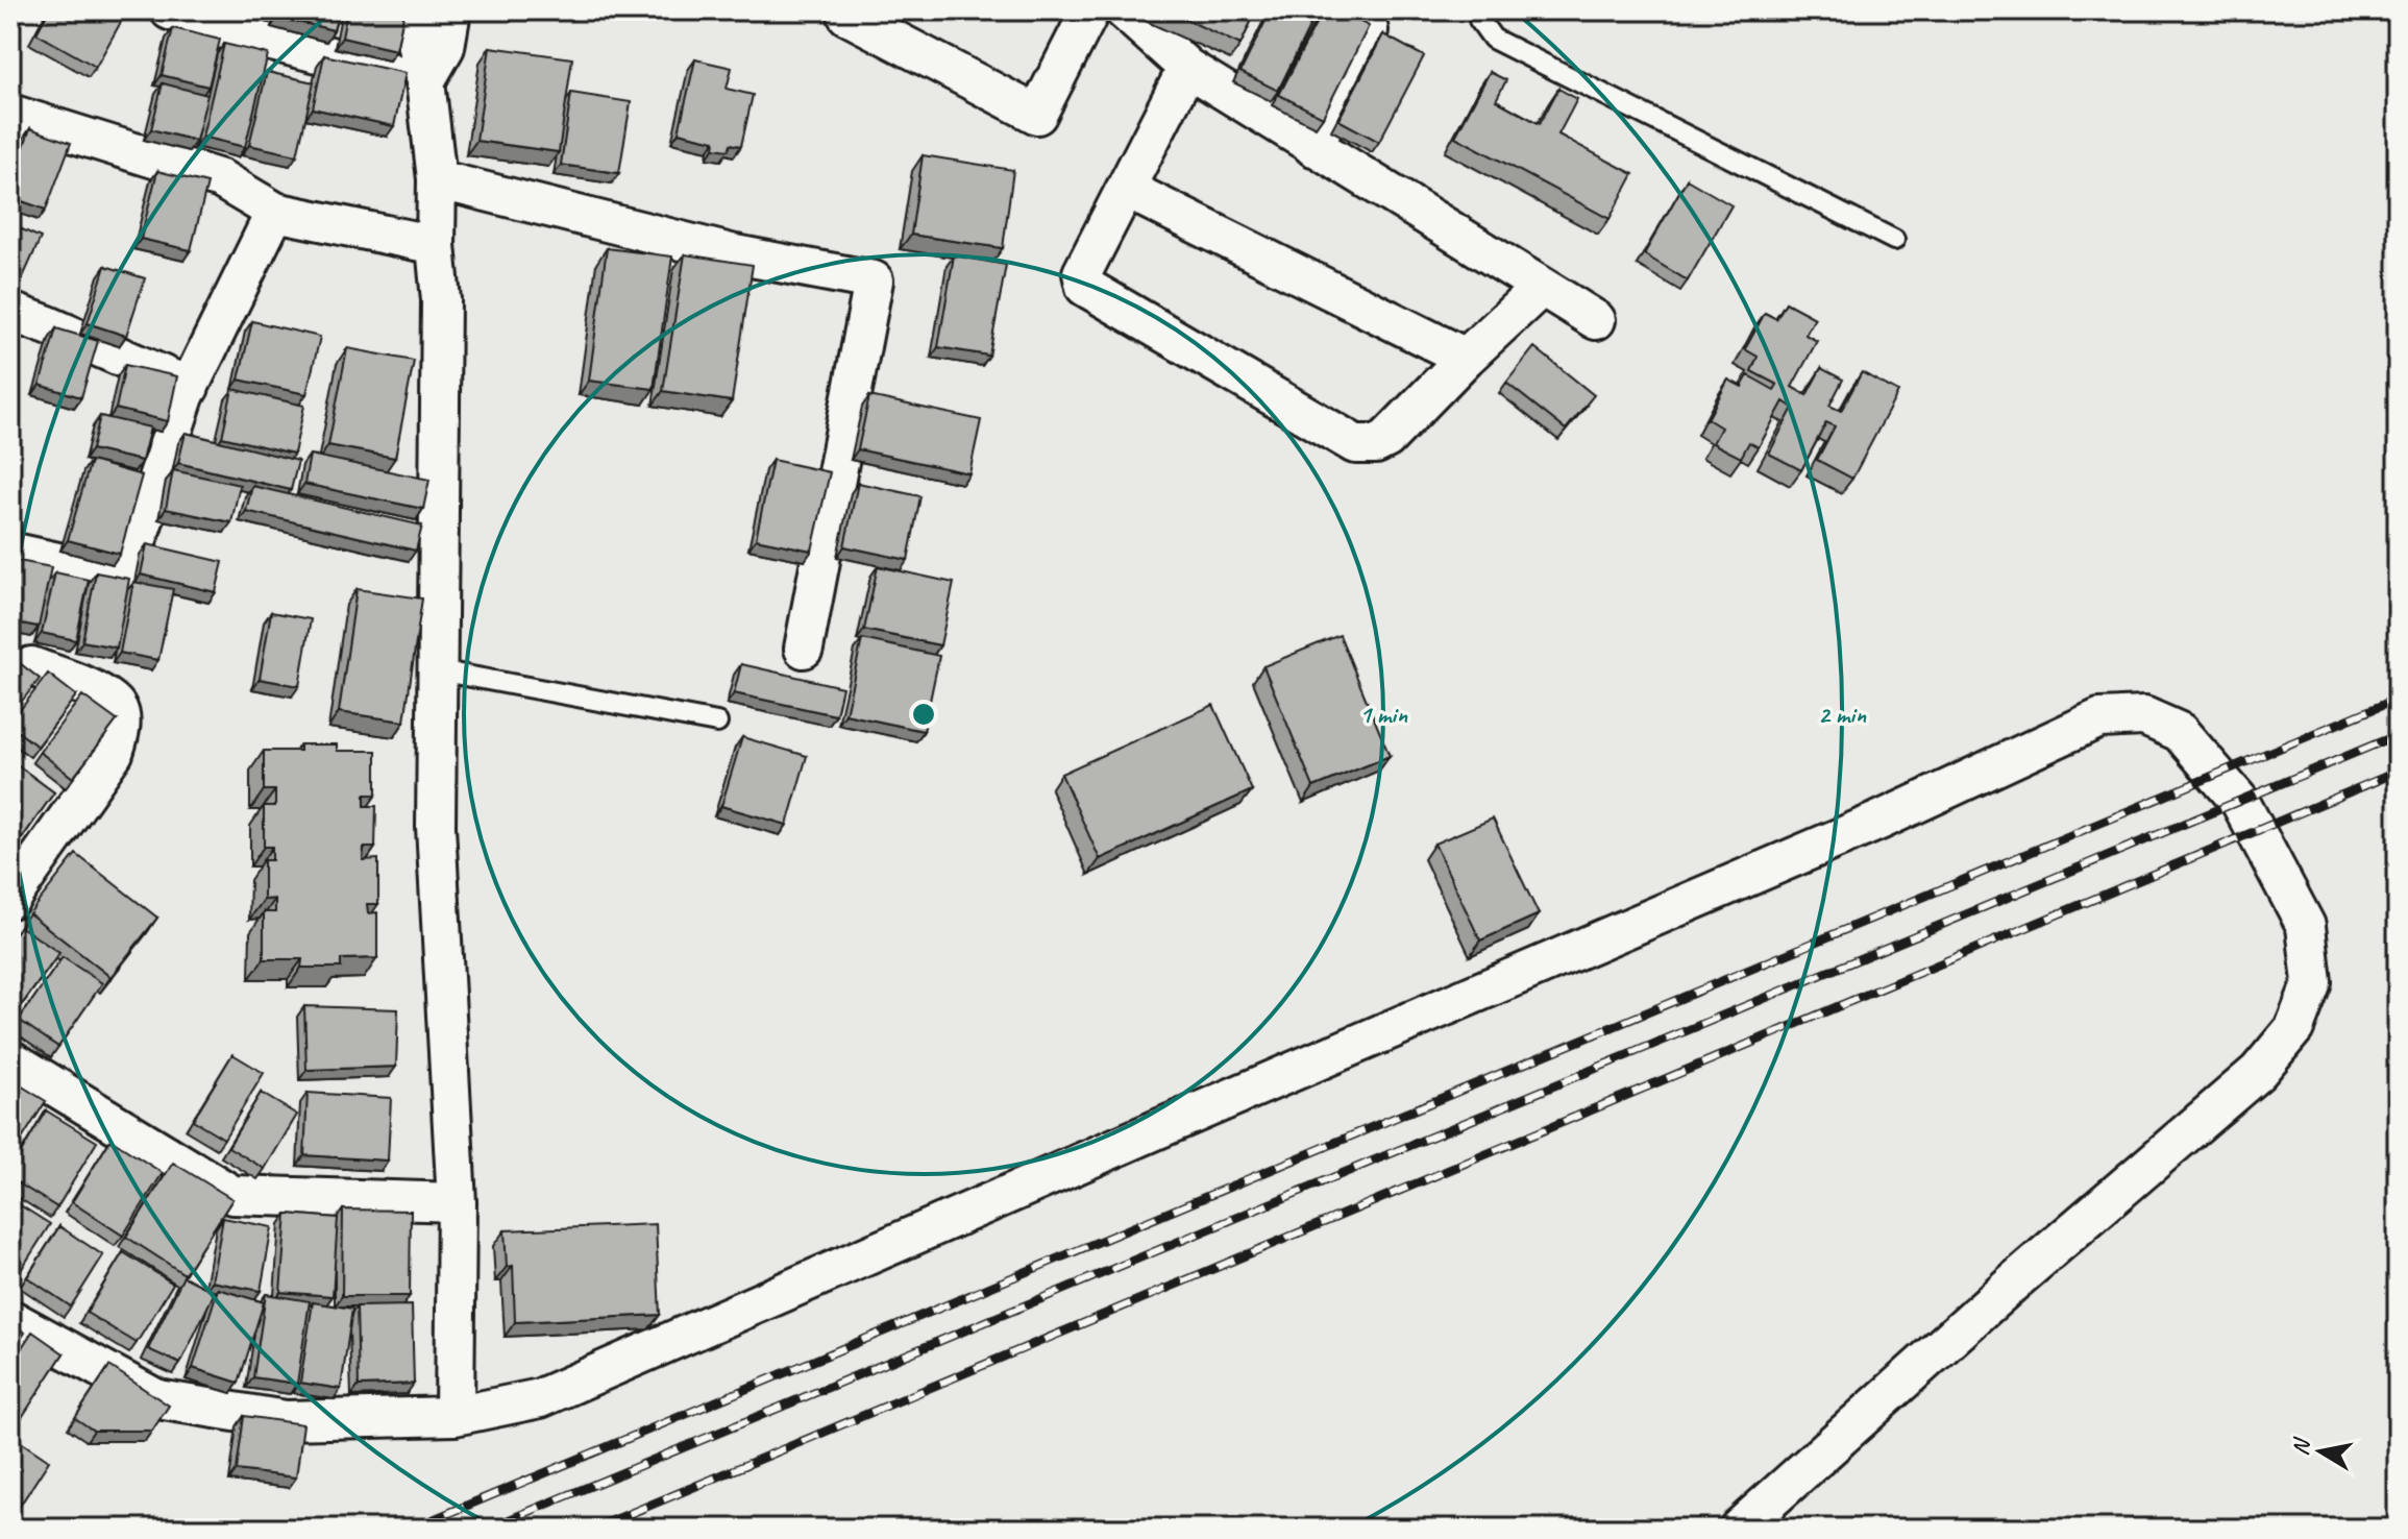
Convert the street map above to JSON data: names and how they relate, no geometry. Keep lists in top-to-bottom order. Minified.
{"north":"left","rings":["1 min","2 min"]}
